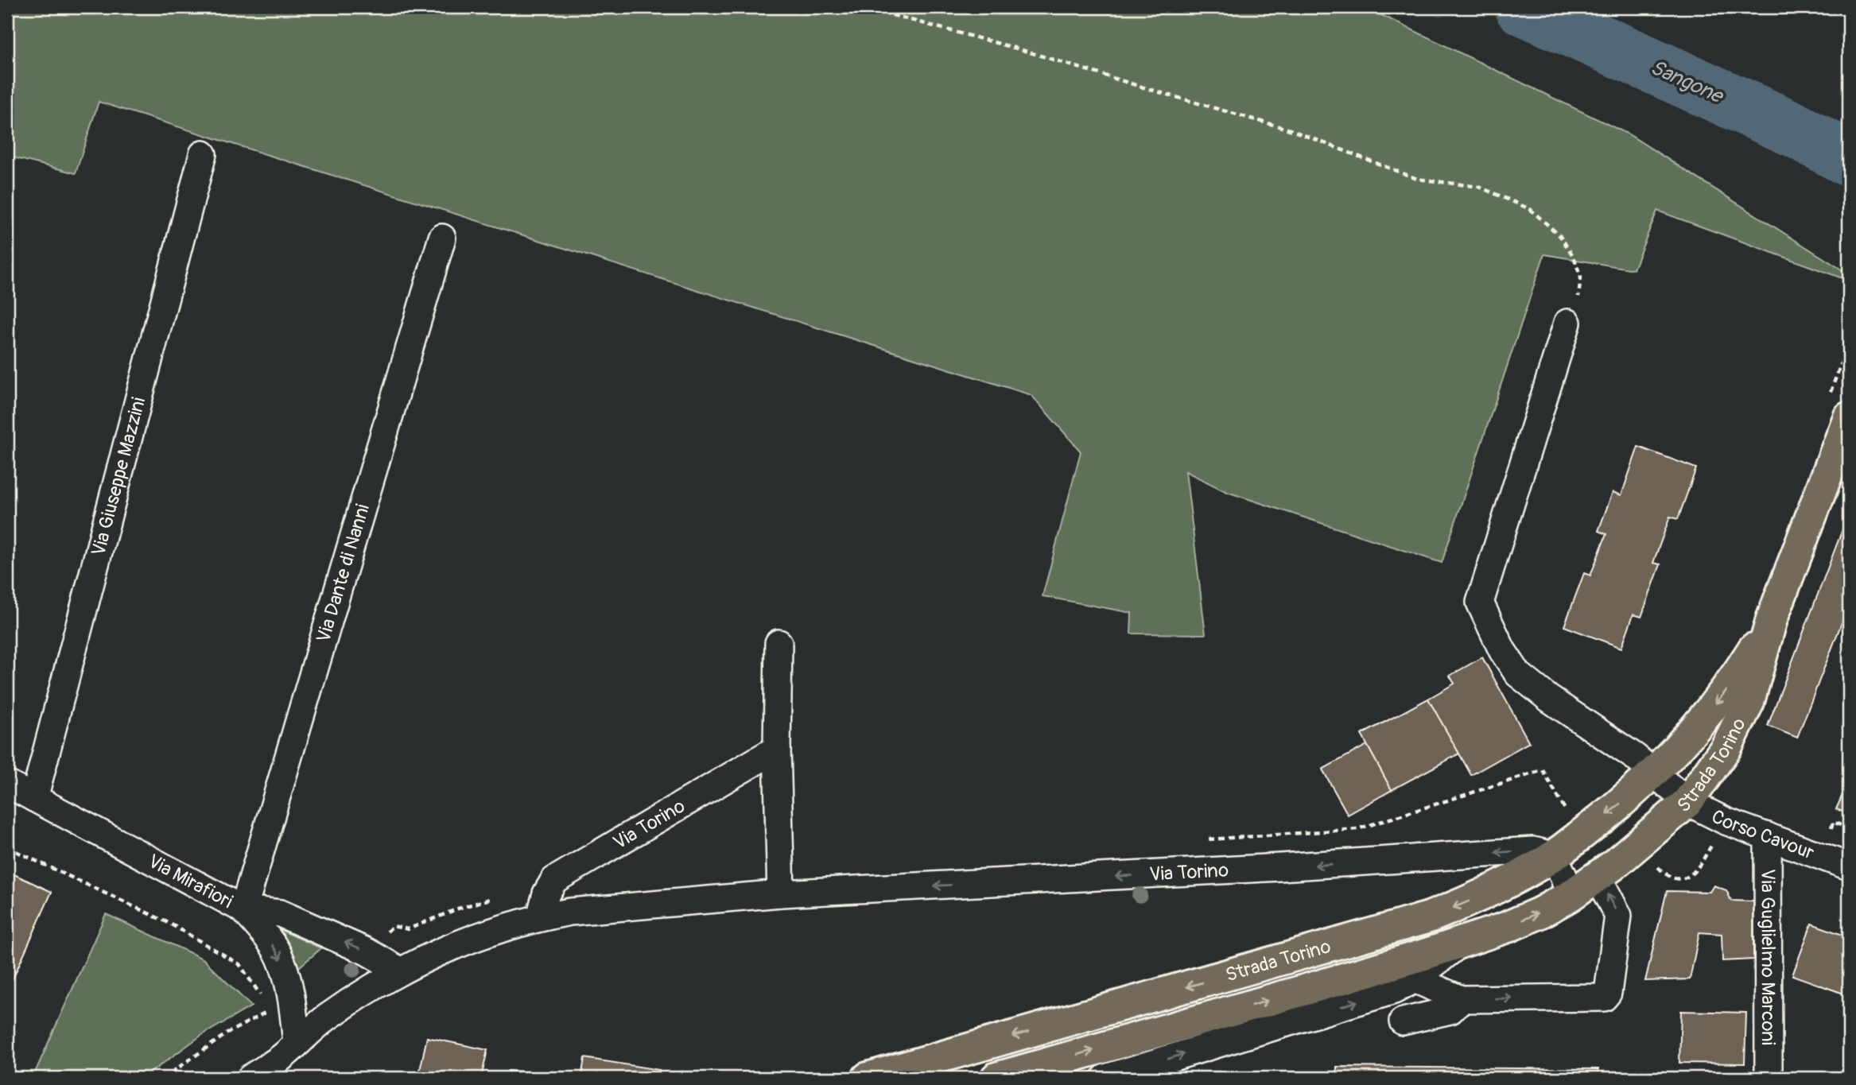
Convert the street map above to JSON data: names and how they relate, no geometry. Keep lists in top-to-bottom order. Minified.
{"streets":{"main road":["Strada Torino"],"street":["Via Giuseppe Mazzini","Via Dante di Nanni","Via Torino","Corso Cavour","Via Mirafiori","Via Guglielmo Marconi"]},"crossings":[["Via Giuseppe Mazzini","Via Mirafiori"],["Via Dante di Nanni","Via Mirafiori"],["Strada Torino","Via Torino"],["Strada Torino","Corso Cavour"],["Via Torino","Via Mirafiori"],["Corso Cavour","Via Guglielmo Marconi"]],"one_way":["Via Torino"],"water":["Sangone"]}
